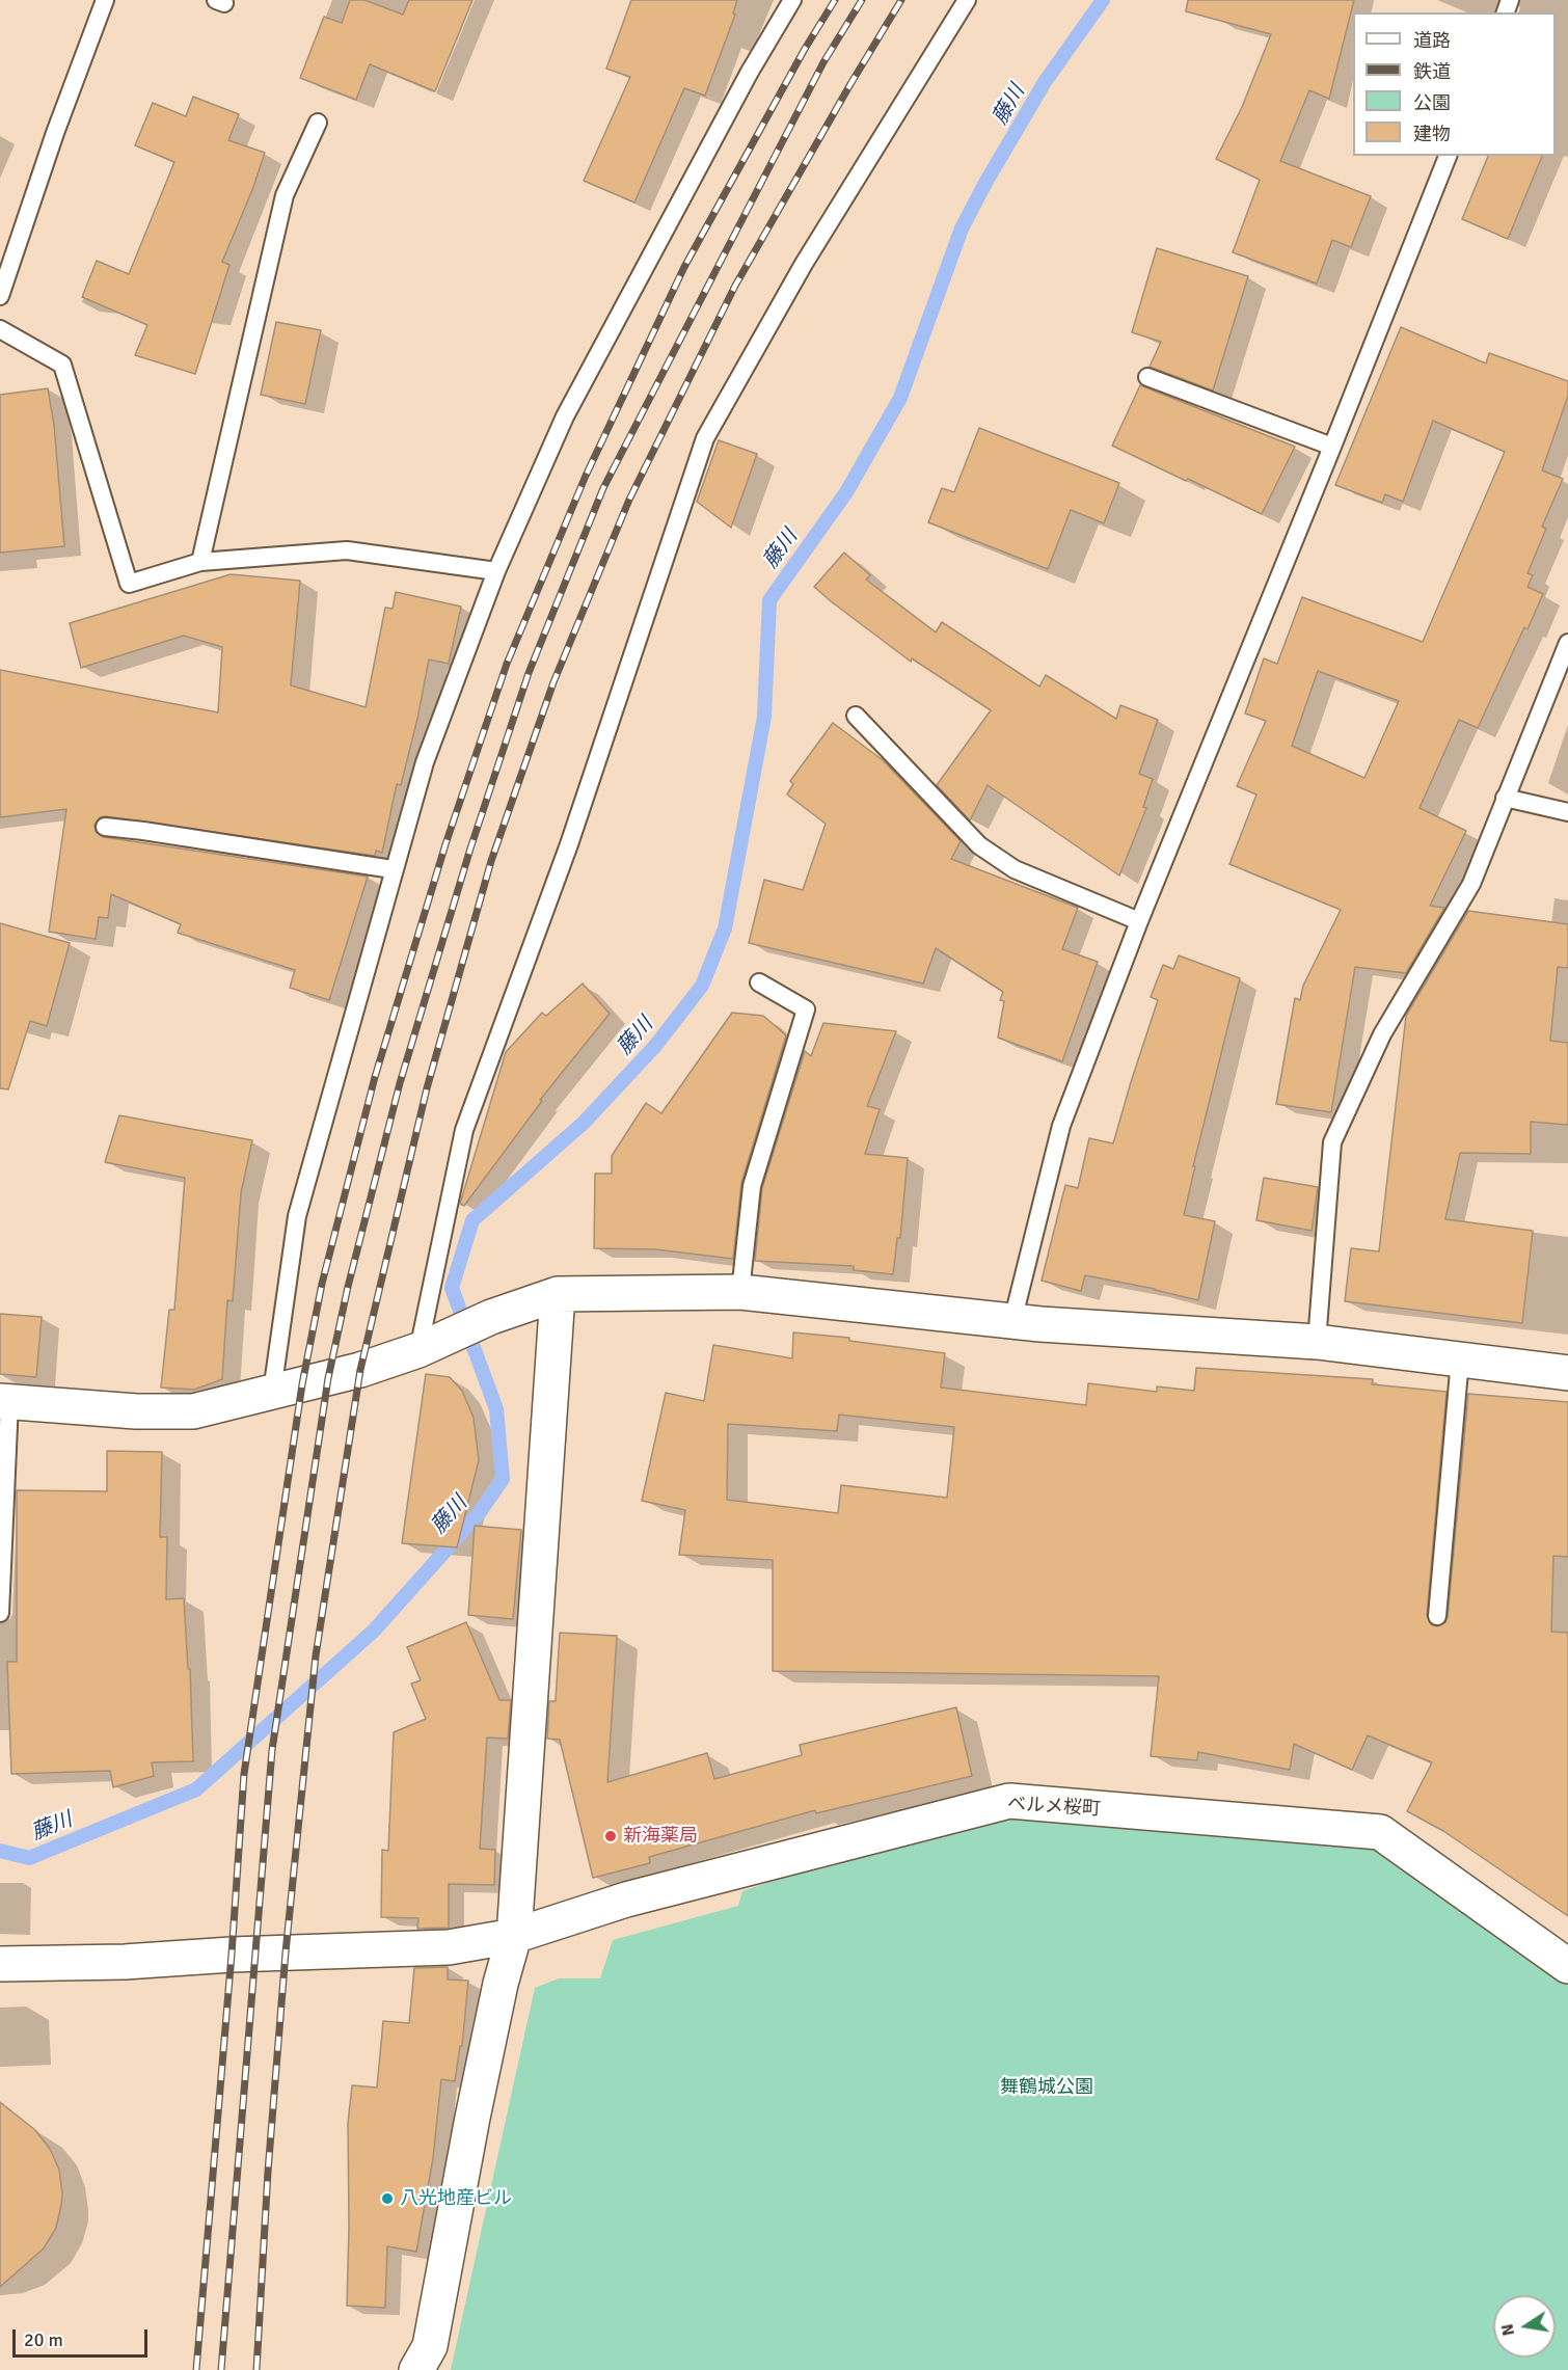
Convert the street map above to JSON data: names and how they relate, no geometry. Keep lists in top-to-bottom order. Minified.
{"streets":{"street":["ベルメ桜町"]},"water":["藤川"],"parks":["舞鶴城公園"],"places":["新海薬局","八光地産ビル"],"legend":["道路","鉄道","公園","建物"],"scale_bar":"20 m","north":"left"}
